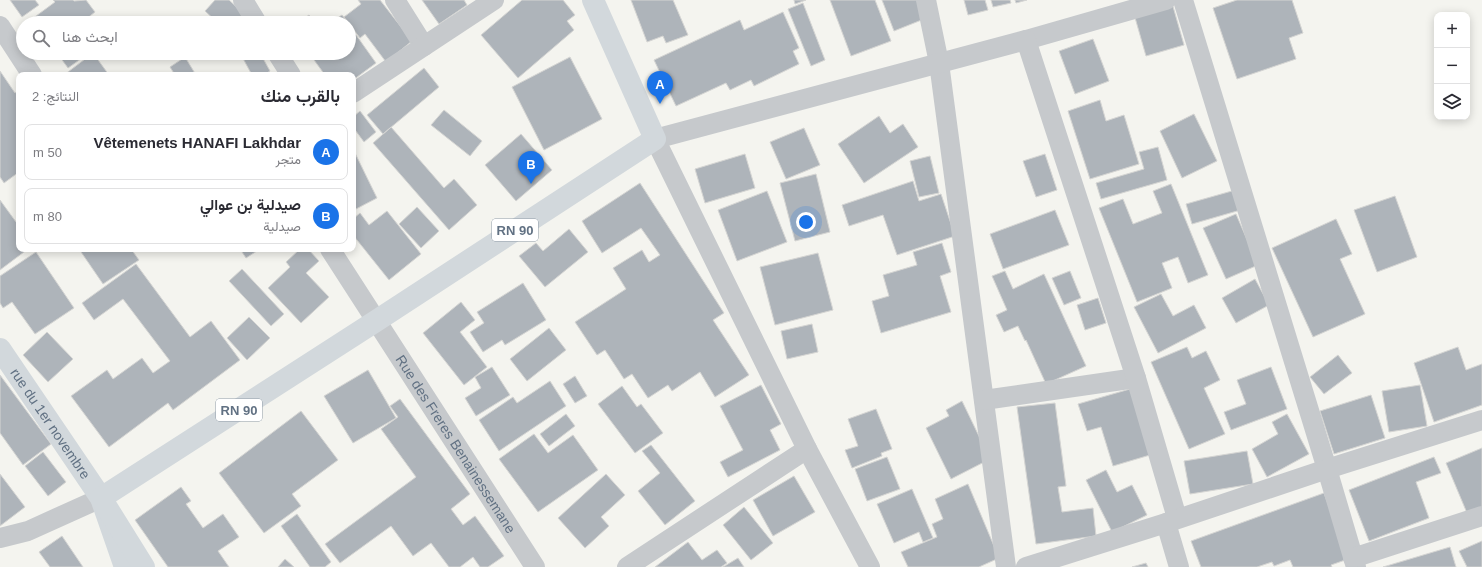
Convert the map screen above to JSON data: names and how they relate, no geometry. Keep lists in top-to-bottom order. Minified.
{"streets":{"main road":["RN 90","rue du 1er novembre"],"street":["Rue des Freres Benainessemane"]},"crossings":[["RN 90","rue du 1er novembre"],["RN 90","Rue des Freres Benainessemane"]],"page":{"map_buttons":["+","−"],"search":"ابحث هنا","pins":["A","B"],"heading":["بالقرب منك","النتائج: 2"],"list":[{"mark":"A","name":"Vêtemenets HANAFI Lakhdar","note":"متجر","value":"50 m"},{"mark":"B","name":"صيدلية بن عوالي","note":"صيدلية","value":"80 m"}]}}
